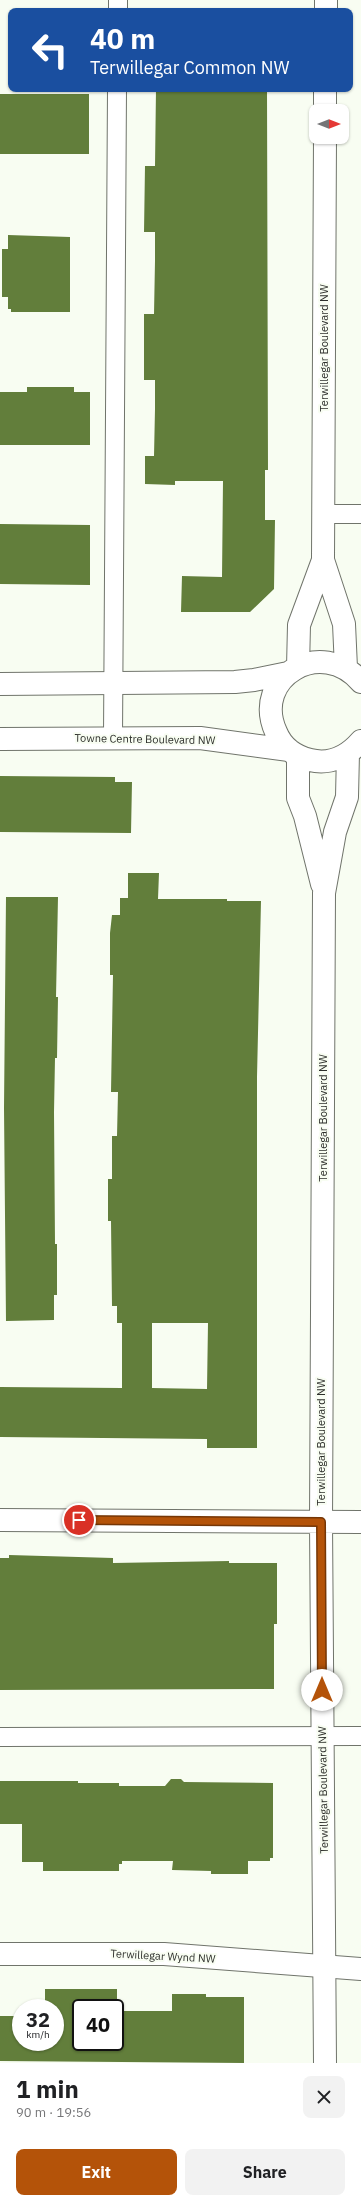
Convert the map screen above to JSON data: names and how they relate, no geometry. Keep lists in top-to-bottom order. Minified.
{"streets":{"street":["Terwillegar Boulevard NW","Towne Centre Boulevard NW","Terwillegar Wynd NW"]},"crossings":[["Terwillegar Boulevard NW","Towne Centre Boulevard NW"],["Terwillegar Boulevard NW","Terwillegar Wynd NW"]],"north":"right","page":{"turn":["40 m","Terwillegar Common NW"],"speed":"32 km/h","limit":"40","heading":["1 min","90 m · 19:56"],"buttons":["Exit","Share"]}}
